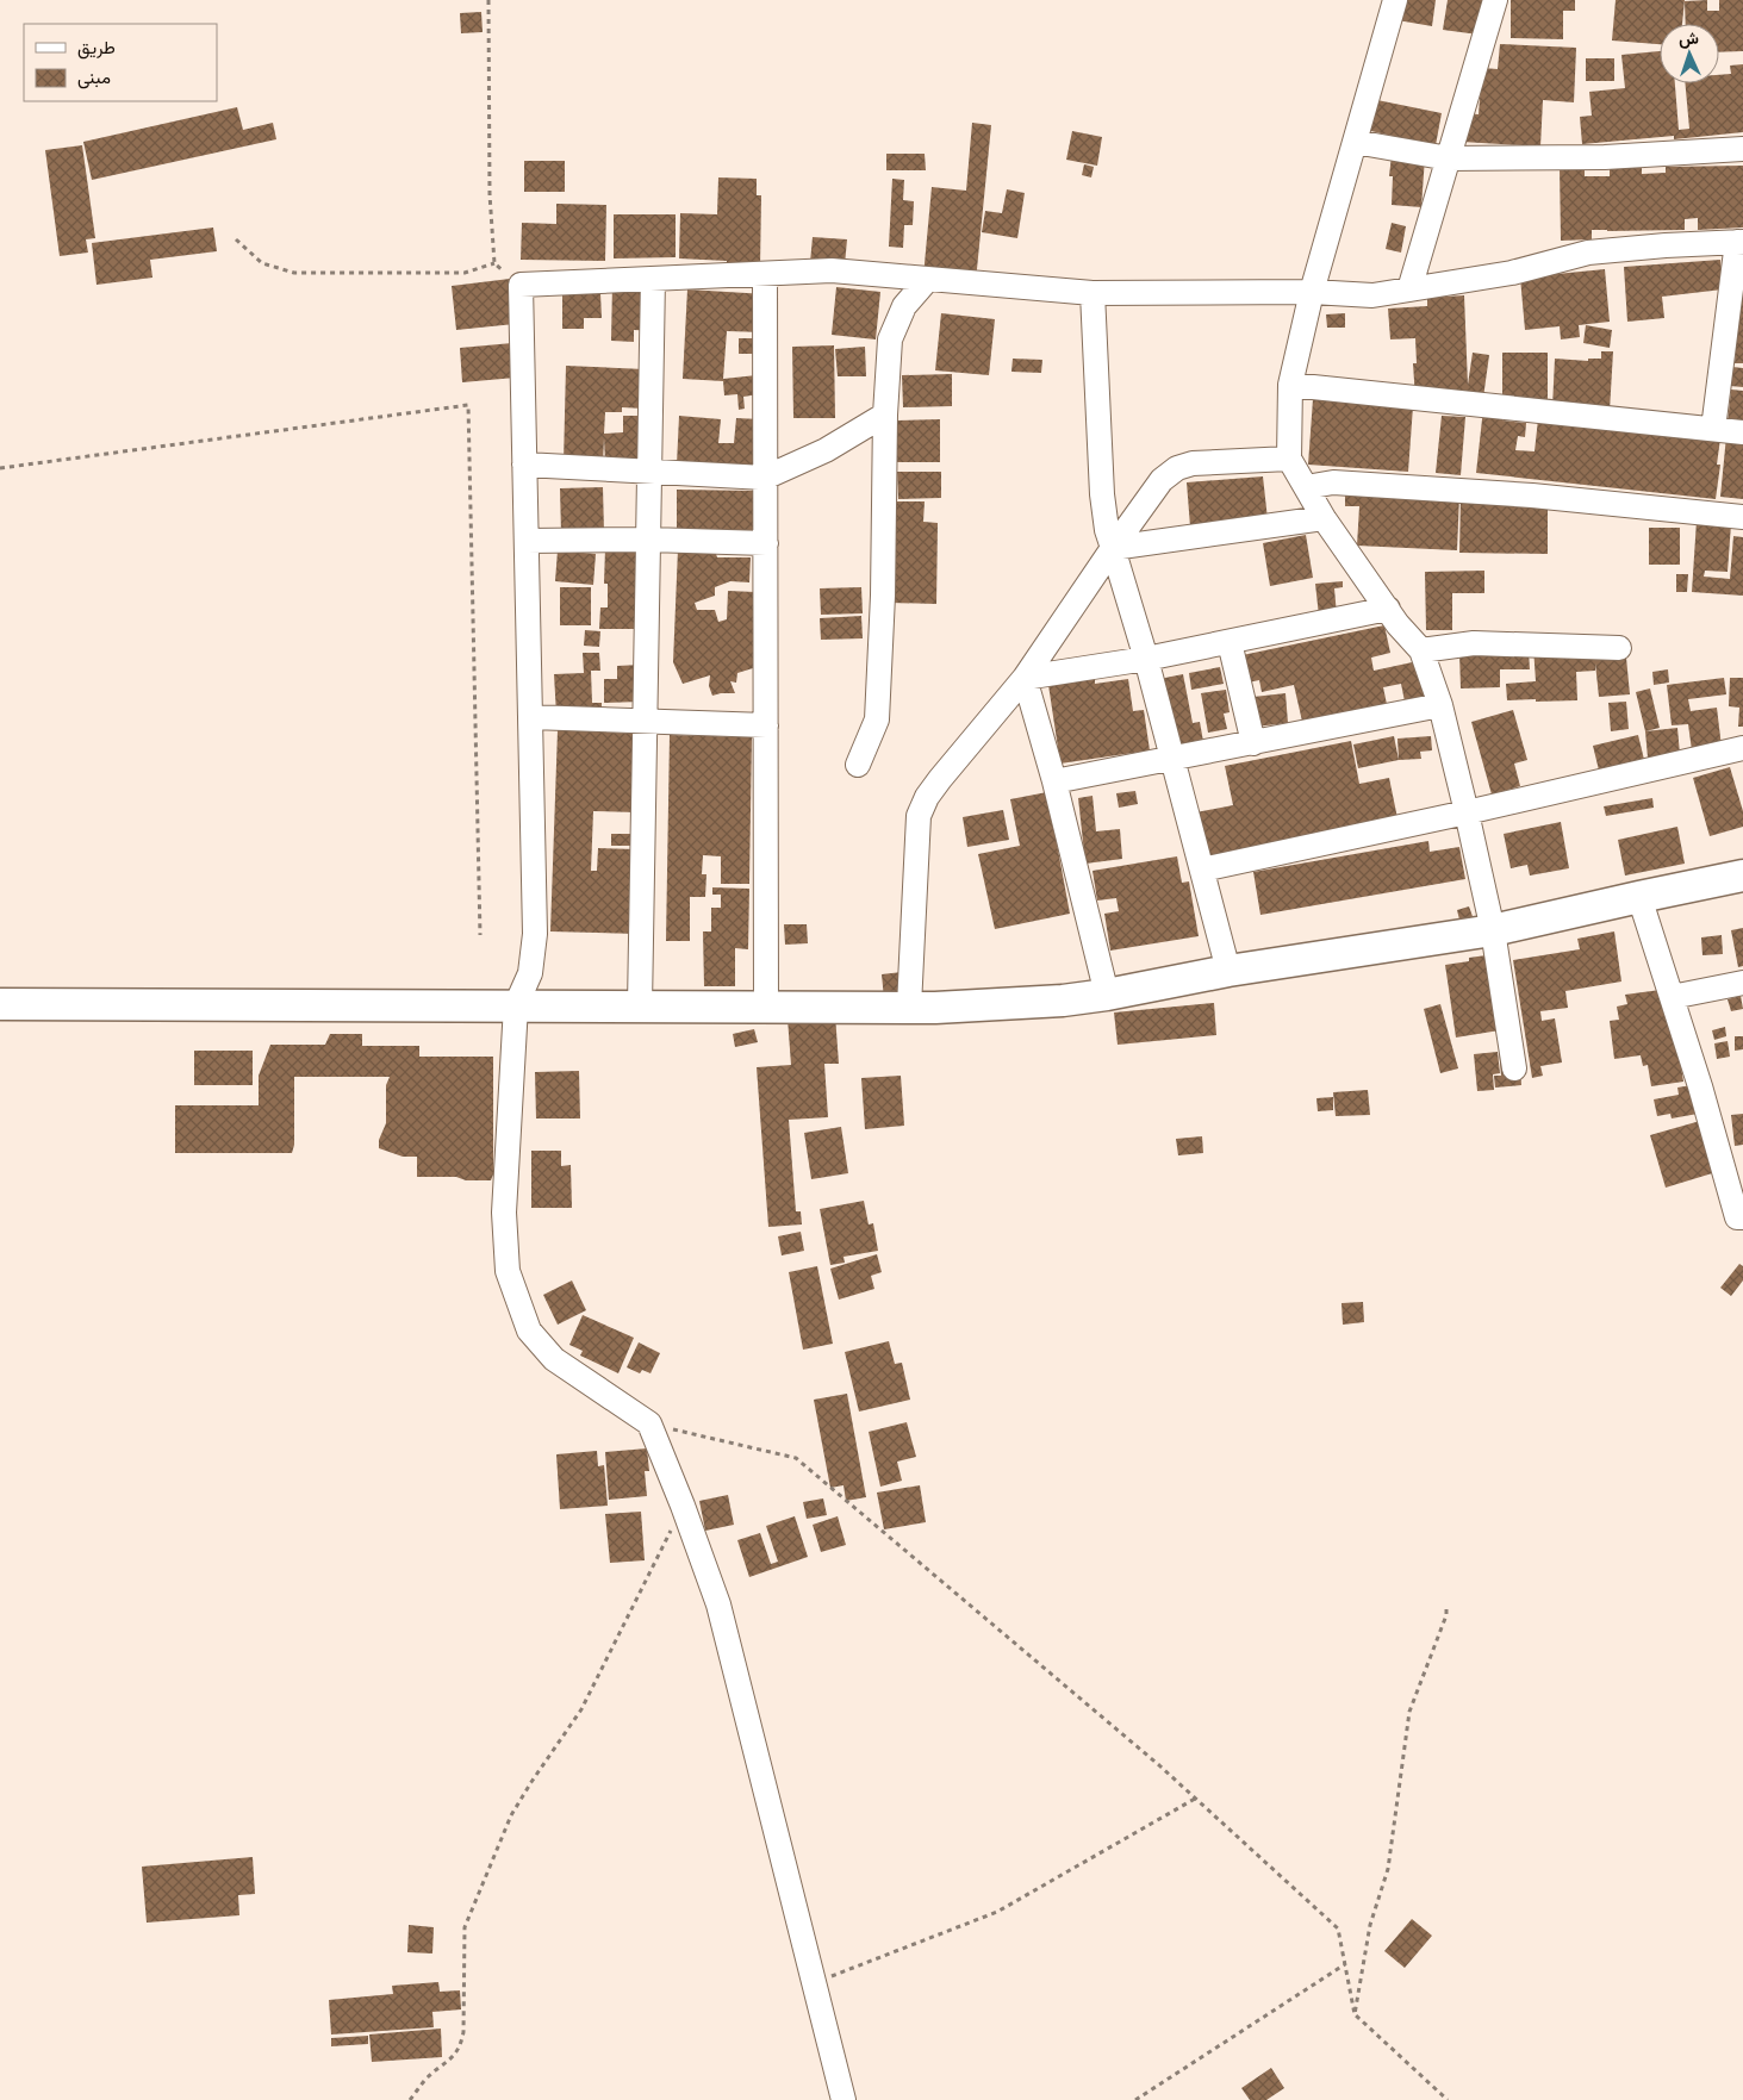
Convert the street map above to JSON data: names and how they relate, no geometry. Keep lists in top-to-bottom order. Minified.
{"legend":["طريق","مبنى"],"north":"top"}
